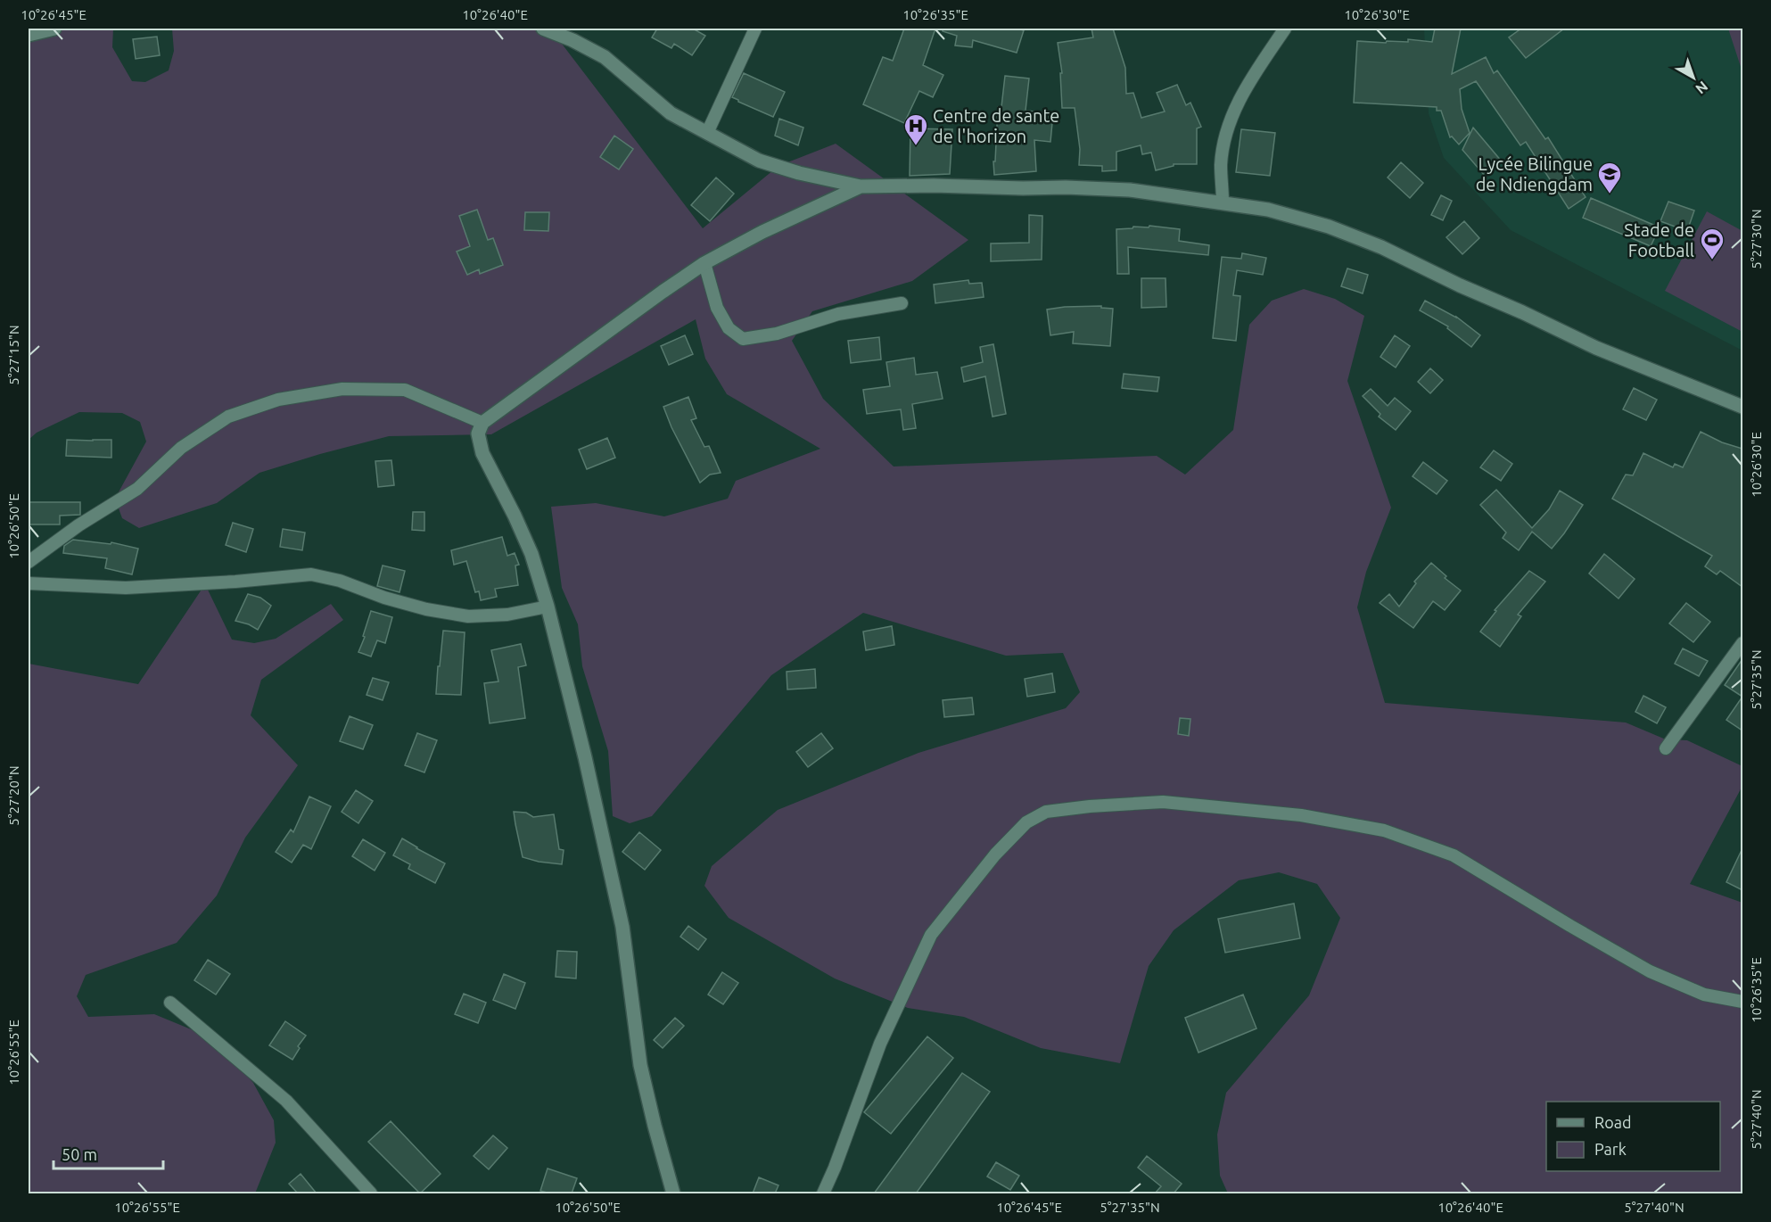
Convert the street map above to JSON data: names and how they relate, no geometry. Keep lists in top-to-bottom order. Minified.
{"places":{"hospital":["Centre de sante de l'horizon"],"school or university":["Lycée Bilingue de Ndiengdam"],"sports":["Stade de Football"]},"legend":["Road","Park"],"scale_bar":"50 m","north":"bottom right","coordinates":["10°26'45\"E","10°26'40\"E","10°26'35\"E","10°26'30\"E","5°27'30\"N","5°27'15\"N","10°26'50\"E","5°27'35\"N","5°27'20\"N","10°26'55\"E","5°27'40\"N"]}
